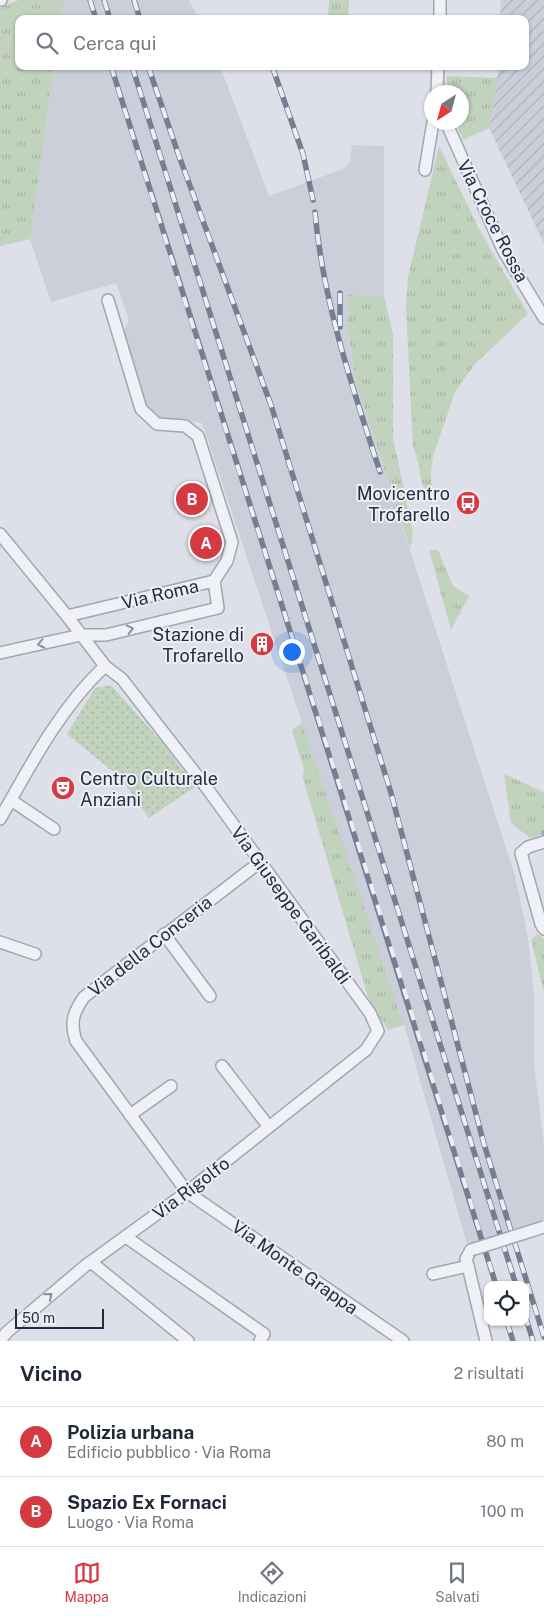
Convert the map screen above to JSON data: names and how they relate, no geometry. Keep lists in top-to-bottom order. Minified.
{"streets":{"street":["Via Croce Rossa","Via Roma","Via Giuseppe Garibaldi","Via della Conceria","Via Rigolfo","Via Monte Grappa"]},"crossings":[["Via Roma","Via Giuseppe Garibaldi"],["Via Giuseppe Garibaldi","Via della Conceria"],["Via Giuseppe Garibaldi","Via Rigolfo"],["Via della Conceria","Via Rigolfo"],["Via della Conceria","Via Monte Grappa"],["Via Rigolfo","Via Monte Grappa"]],"places":{"bus stop":["Movicentro Trofarello"],"building":["Stazione di Trofarello"],"theatre":["Centro Culturale Anziani"]},"scale_bar":"50 m","north":"bottom left","page":{"search":"Cerca qui","pins":["B","A"],"scale":"50 m","heading":["Vicino","2 risultati"],"list":[{"mark":"A","name":"Polizia urbana","note":"Edificio pubblico · Via Roma","value":"80 m"},{"mark":"B","name":"Spazio Ex Fornaci","note":"Luogo · Via Roma","value":"100 m"}],"nav":["Mappa","Indicazioni","Salvati"]}}
